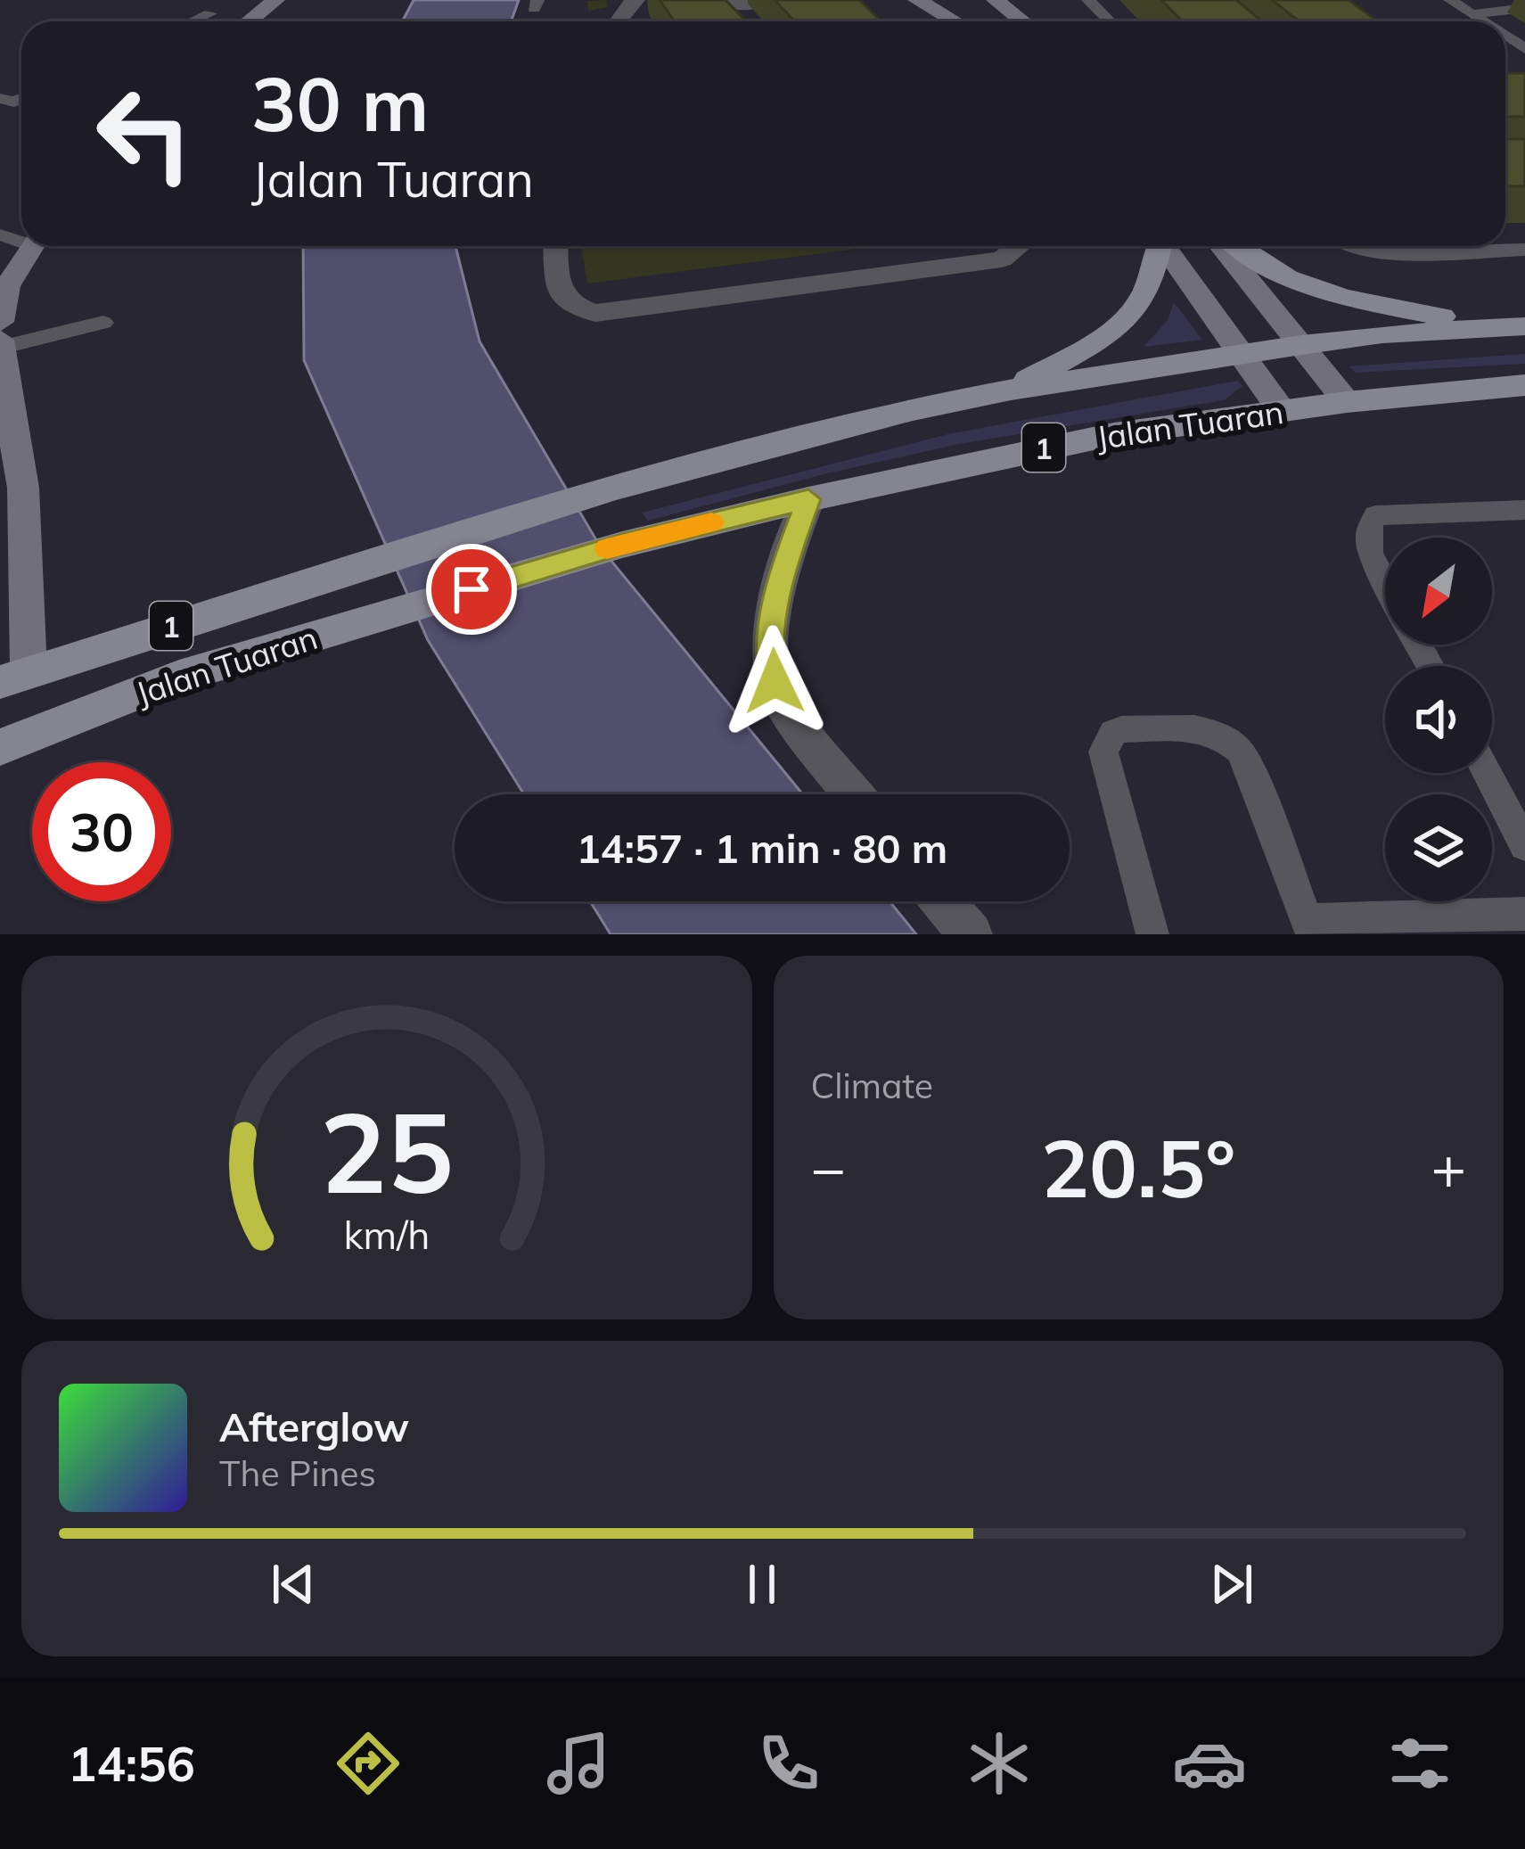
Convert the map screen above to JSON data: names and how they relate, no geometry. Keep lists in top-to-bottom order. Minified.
{"streets":{"main road":["Jalan Tuaran","1"]},"north":"bottom left","page":{"turn":["30 m","Jalan Tuaran"],"limit":"30","trip":"14:57 · 1 min · 80 m","tile":"Climate","heat":["−","20.5°","+"],"song":["Afterglow","The Pines"],"tabs":"14:56","gauge":["25","km/h"]}}
